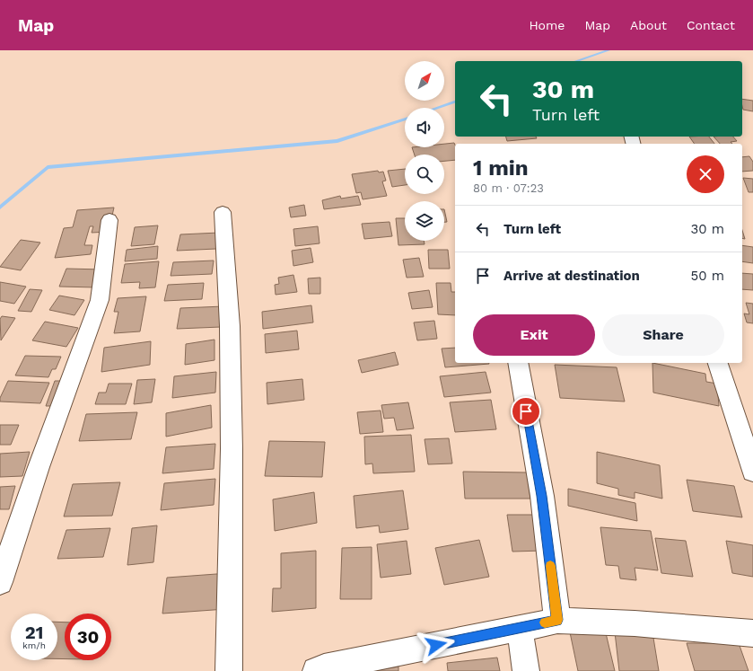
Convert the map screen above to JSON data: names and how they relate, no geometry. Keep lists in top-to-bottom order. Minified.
{"north":"top right","page":{"header":"Map","nav":["Home","Map","About","Contact"],"turn":["30 m","Turn left"],"heading":["1 min","80 m · 07:23"],"list":[{"name":"Turn left","value":"30 m"},{"name":"Arrive at destination","value":"50 m"}],"buttons":["Exit","Share"],"speed":"21 km/h","limit":"30"}}
